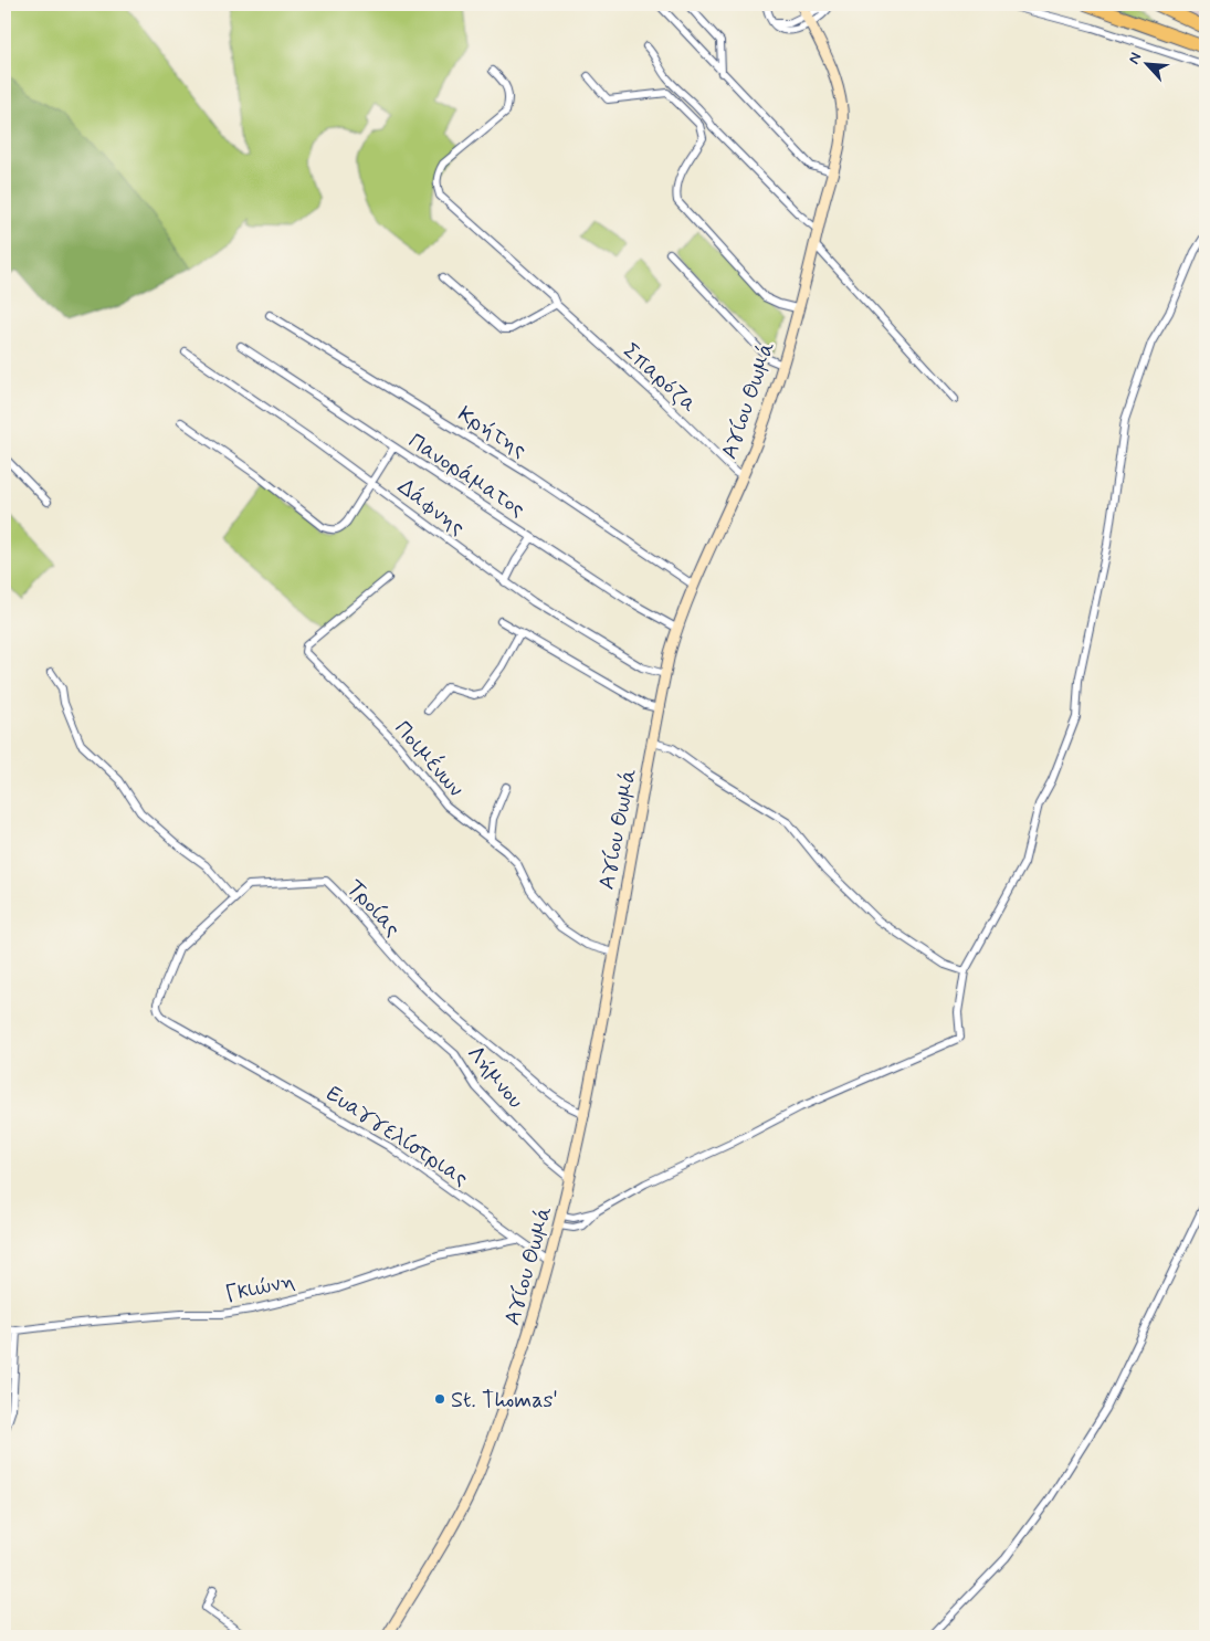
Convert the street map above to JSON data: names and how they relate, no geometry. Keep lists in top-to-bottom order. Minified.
{"streets":{"main road":["Αγίου Θωμά"],"street":["Σπαρόζα","Κρήτης","Πανοράματος","Δάφνης","Ποιμένων","Τροίας","Λήμνου","Ευαγγελίστριας","Γκιώνη"]},"crossings":[["Σπαρόζα","Αγίου Θωμά"],["Αγίου Θωμά","Κρήτης"],["Αγίου Θωμά","Πανοράματος"],["Αγίου Θωμά","Δάφνης"],["Αγίου Θωμά","Ποιμένων"],["Αγίου Θωμά","Τροίας"],["Αγίου Θωμά","Λήμνου"],["Αγίου Θωμά","Ευαγγελίστριας"],["Τροίας","Ευαγγελίστριας"],["Ευαγγελίστριας","Γκιώνη"]],"places":["St. Thomas'"],"north":"top left"}
